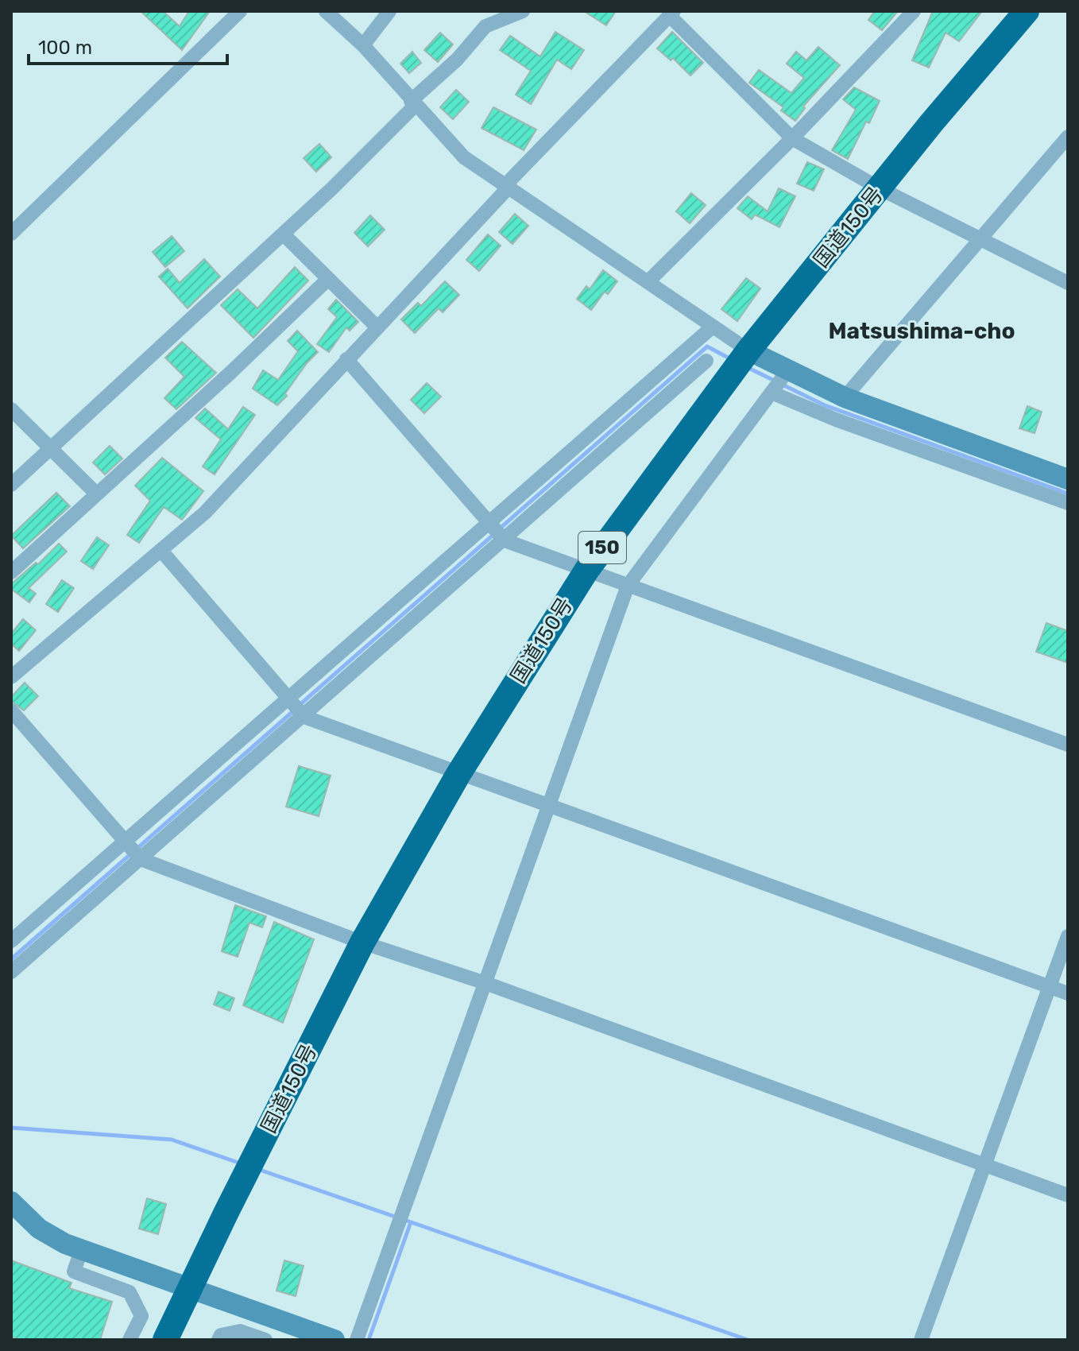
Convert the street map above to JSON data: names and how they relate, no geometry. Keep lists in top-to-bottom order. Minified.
{"streets":{"highway":["国道150号","150"]},"districts":["Matsushima-cho"],"scale_bar":"100 m"}
